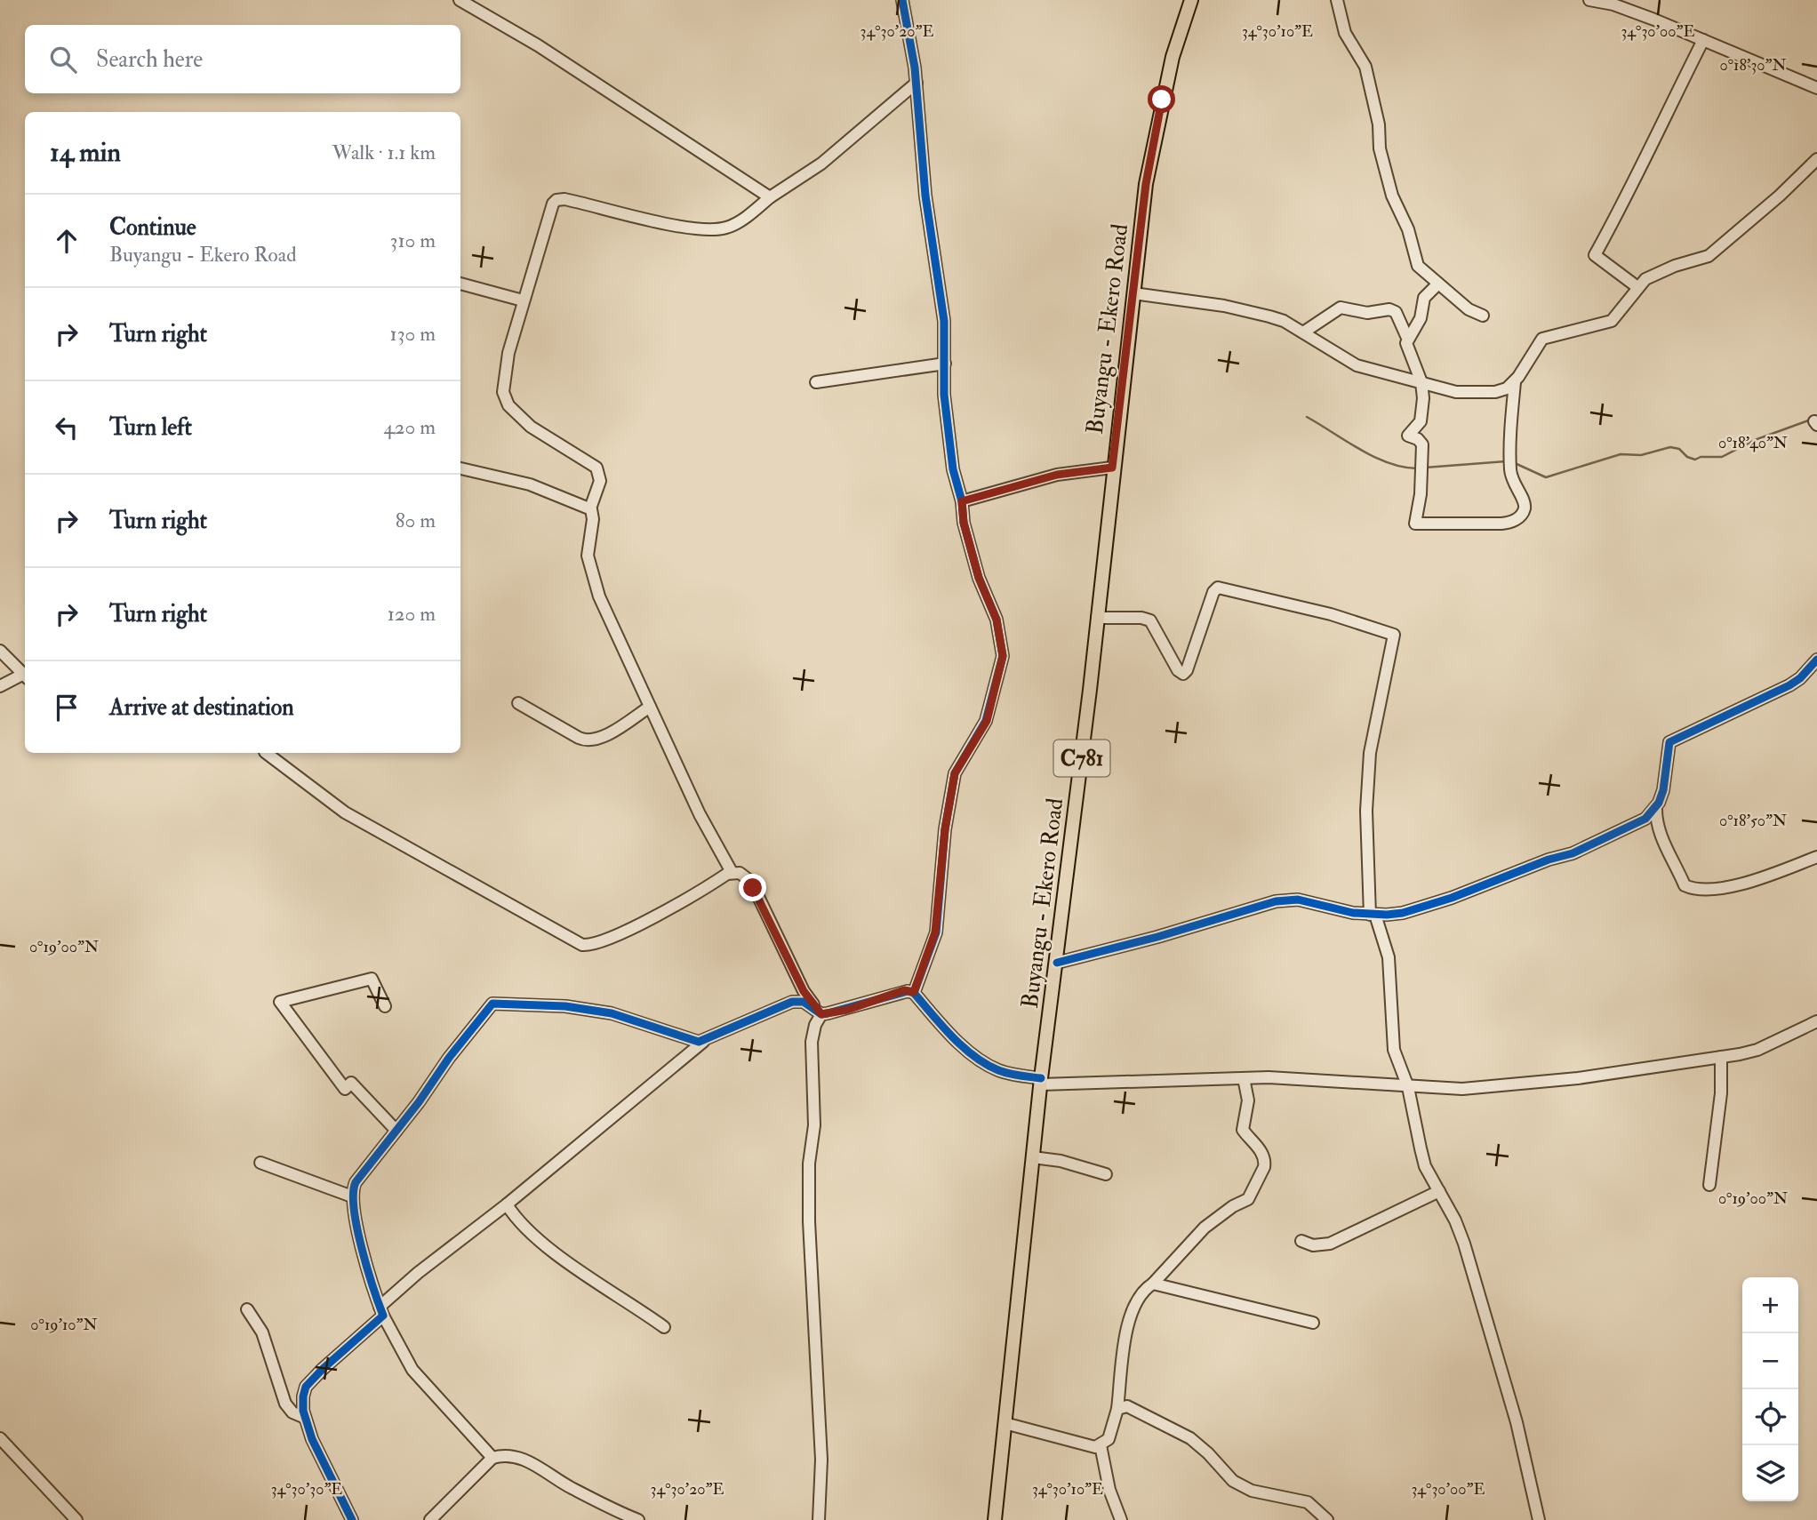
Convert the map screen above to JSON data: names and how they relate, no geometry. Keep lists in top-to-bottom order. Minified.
{"streets":{"main road":["Buyangu - Ekero Road","C781"]},"page":{"search":"Search here","heading":["14 min","Walk · 1.1 km"],"list":[["Continue","Buyangu - Ekero Road","310 m"],["Turn right","130 m"],["Turn left","420 m"],["Turn right","80 m"],["Turn right","120 m"],"Arrive at destination"],"map_buttons":["+","−"]},"coordinates":["34°30'20\"E","34°30'10\"E","34°30'00\"E","0°18'30\"N","0°18'40\"N","0°18'50\"N","0°19'00\"N","0°19'10\"N","34°30'30\"E"]}
